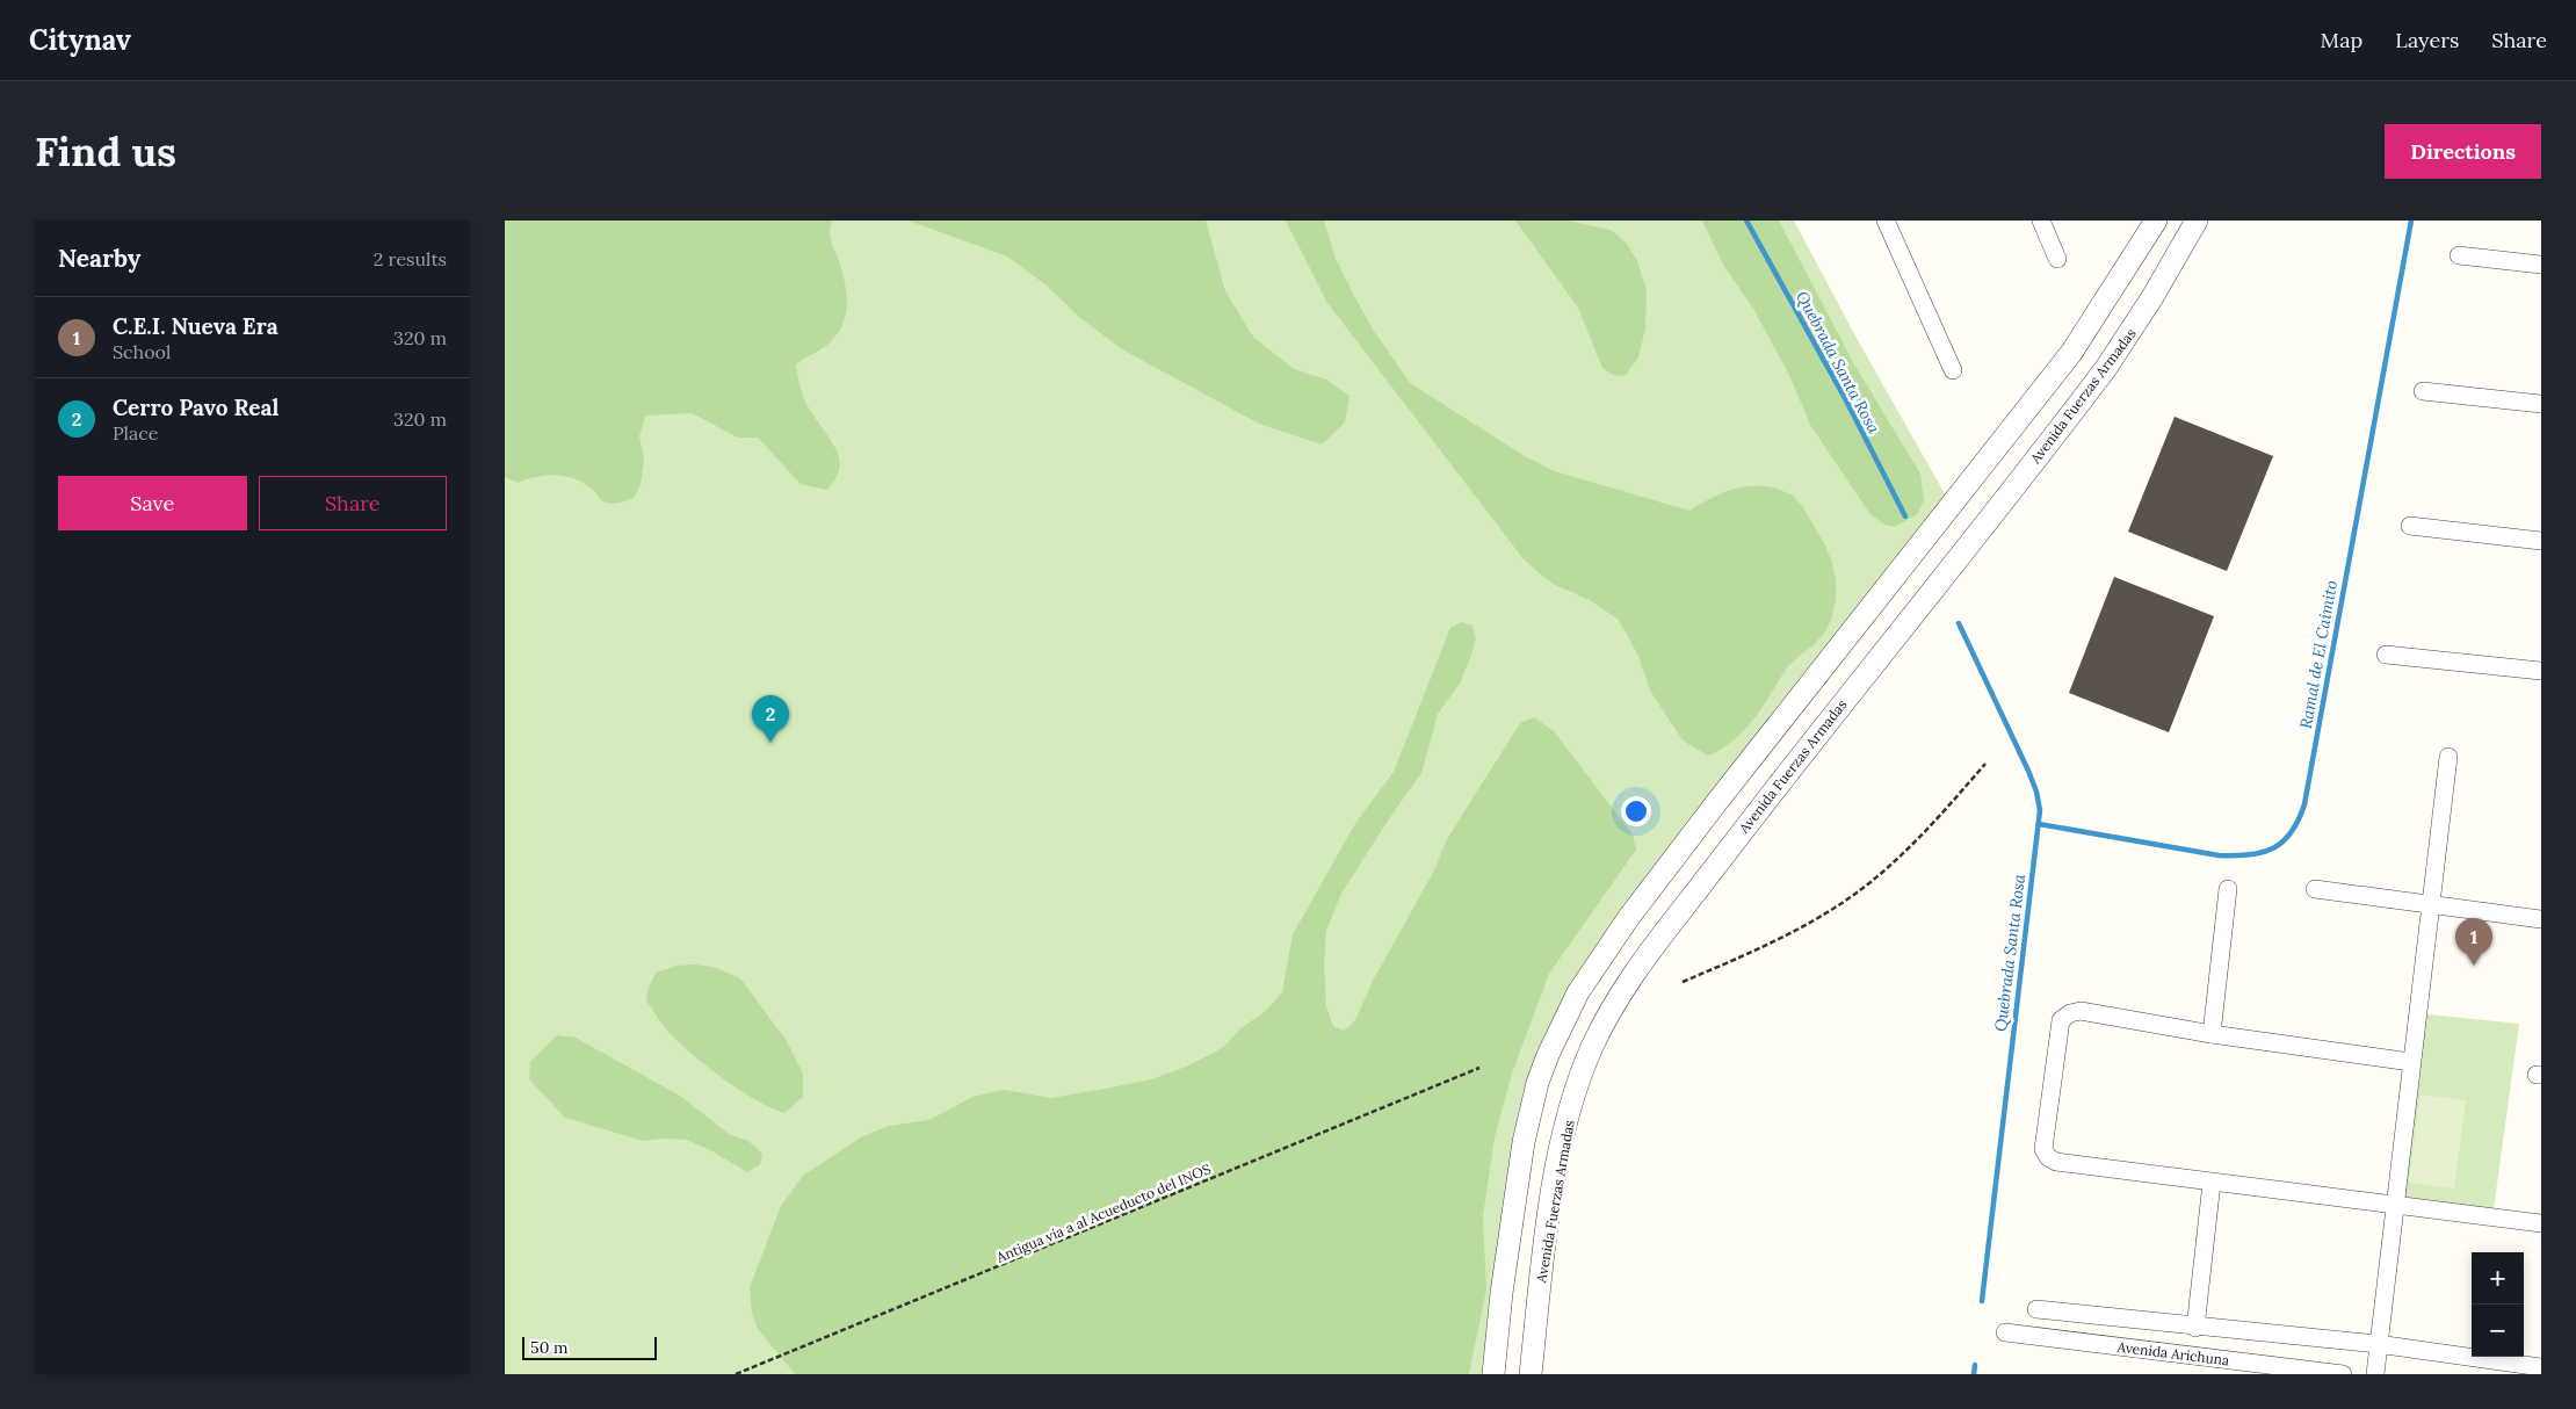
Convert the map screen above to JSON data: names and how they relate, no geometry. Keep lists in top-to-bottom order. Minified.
{"streets":{"street":["Avenida Fuerzas Armadas","Avenida Arichuna"],"path":["Antigua vía a al Acueducto del INOS"]},"water":["Quebrada Santa Rosa","Ramal de El Caimito"],"scale_bar":"50 m","page":{"header":"Citynav","nav":["Map","Layers","Share"],"buttons":["Directions",["Save","Share"]],"title":"Find us","heading":["Nearby","2 results"],"list":[{"mark":"1","name":"C.E.I. Nueva Era","note":"School","value":"320 m"},{"mark":"2","name":"Cerro Pavo Real","note":"Place","value":"320 m"}],"pins":["2","1"],"map_buttons":["+","−"],"scale":"50 m"}}
